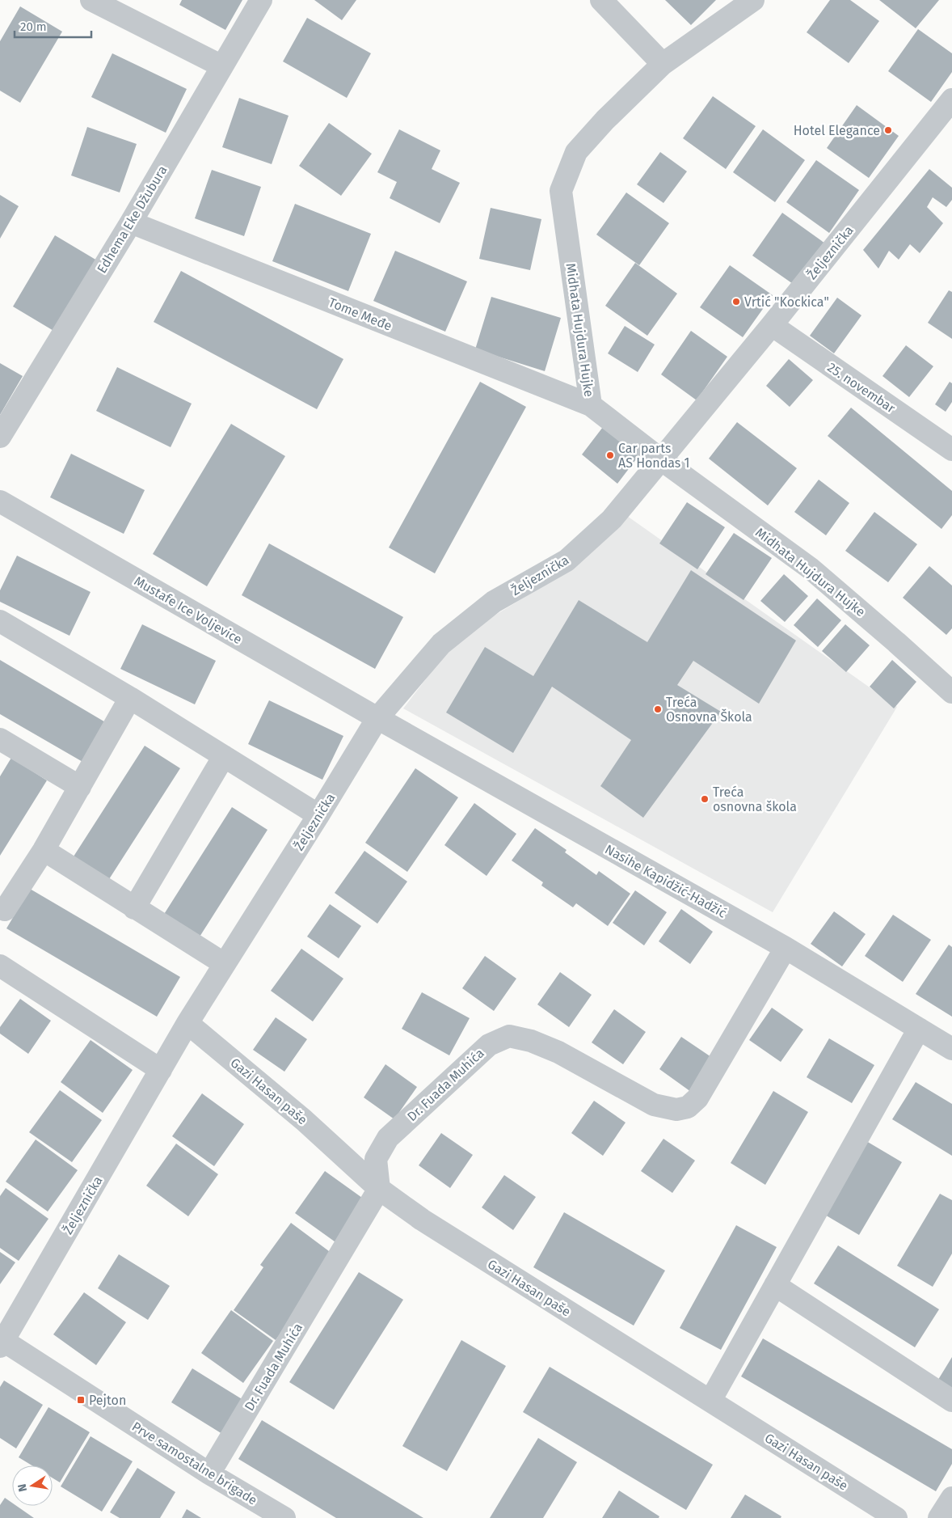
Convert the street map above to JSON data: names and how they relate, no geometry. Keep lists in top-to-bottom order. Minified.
{"streets":{"street":["Edhema Eke Džubura","Željeznička","Tome Međe","Midhata Hujdura Hujke","25. novembar","Mustafe Ice Voljevice","Nasihe Kapidžić-Hadžić","Dr. Fuada Muhića","Gazi Hasan paše","Prve samostalne brigade"]},"crossings":[["Edhema Eke Džubura","Tome Međe"],["Željeznička","Midhata Hujdura Hujke"],["Željeznička","25. novembar"],["Željeznička","Mustafe Ice Voljevice"],["Željeznička","Nasihe Kapidžić-Hadžić"],["Željeznička","Gazi Hasan paše"],["Željeznička","Prve samostalne brigade"],["Tome Međe","Midhata Hujdura Hujke"],["Mustafe Ice Voljevice","Nasihe Kapidžić-Hadžić"],["Nasihe Kapidžić-Hadžić","Dr. Fuada Muhića"],["Dr. Fuada Muhića","Gazi Hasan paše"],["Dr. Fuada Muhića","Prve samostalne brigade"]],"places":{"other":["Hotel Elegance","Vrtić \"Kockica\"","Car parts AS Hondas 1","Treća Osnovna Škola","Treća osnovna škola"],"transit":["Pejton"]},"scale_bar":"20 m","north":"left"}
